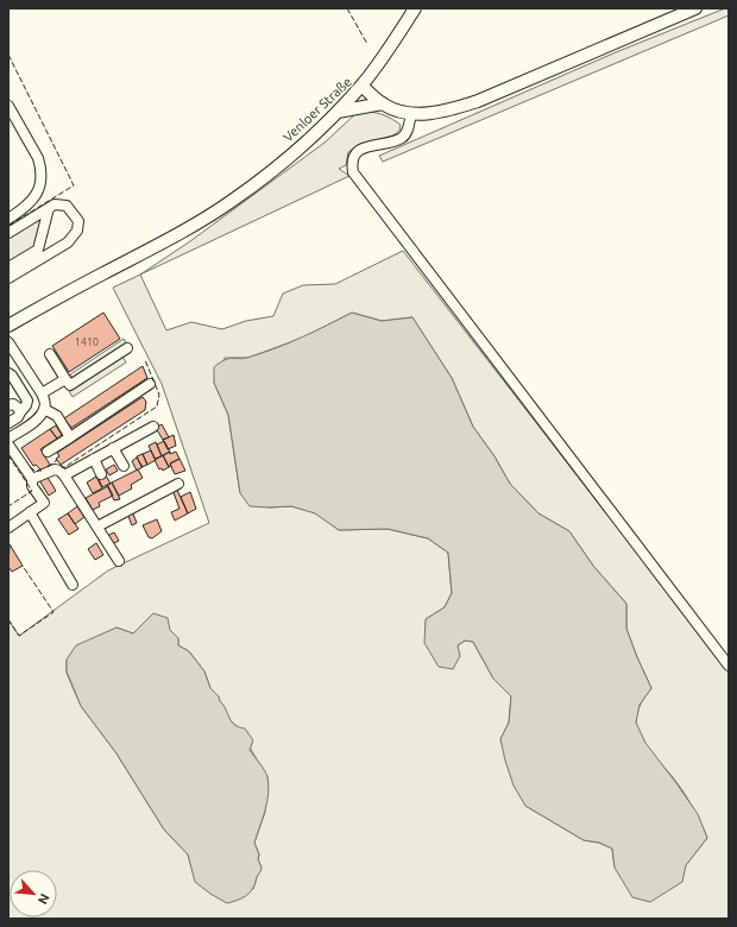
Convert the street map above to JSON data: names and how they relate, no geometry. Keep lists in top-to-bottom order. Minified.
{"streets":{"main road":["Venloer Straße"]},"house_numbers":["1410"],"north":"bottom right"}
